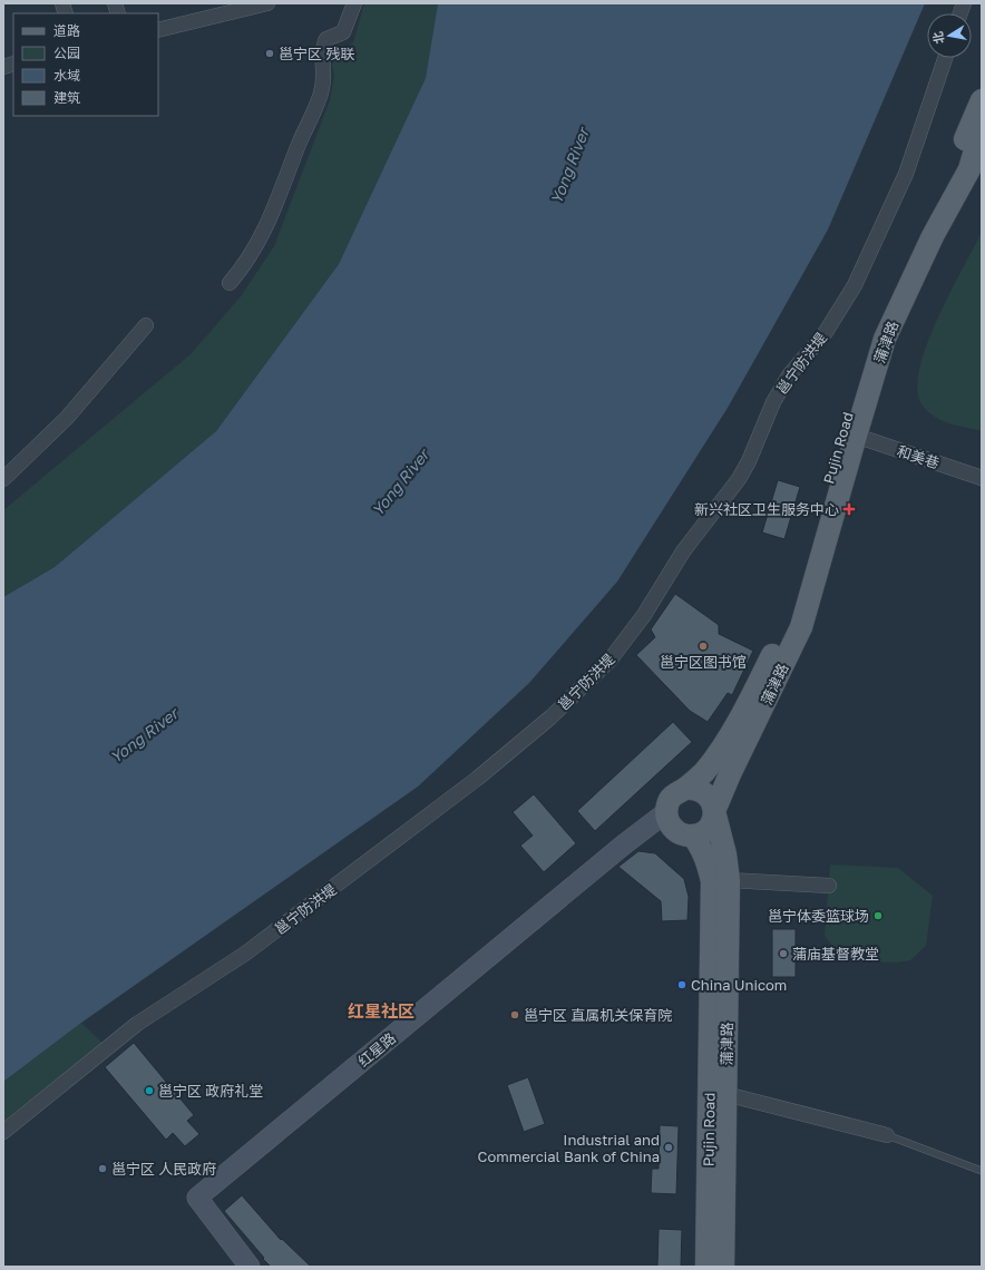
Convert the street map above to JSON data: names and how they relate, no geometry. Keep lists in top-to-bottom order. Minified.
{"streets":{"main road":["蒲津路","Pujin Road","红星路"],"street":["邕宁防洪堤","和美巷"]},"crossings":[["蒲津路","Pujin Road"],["蒲津路","和美巷"],["蒲津路","红星路"],["Pujin Road","红星路"]],"districts":["红星社区"],"water":["Yong River"],"places":{"other":["邕宁区 残联","邕宁区图书馆","邕宁体委篮球场","蒲庙基督教堂","China Unicom","邕宁区 直属机关保育院","邕宁区 政府礼堂","Industrial and Commercial Bank of China","邕宁区 人民政府"],"health":["新兴社区卫生服务中心"]},"legend":["道路","公园","水域","建筑"],"north":"left"}
